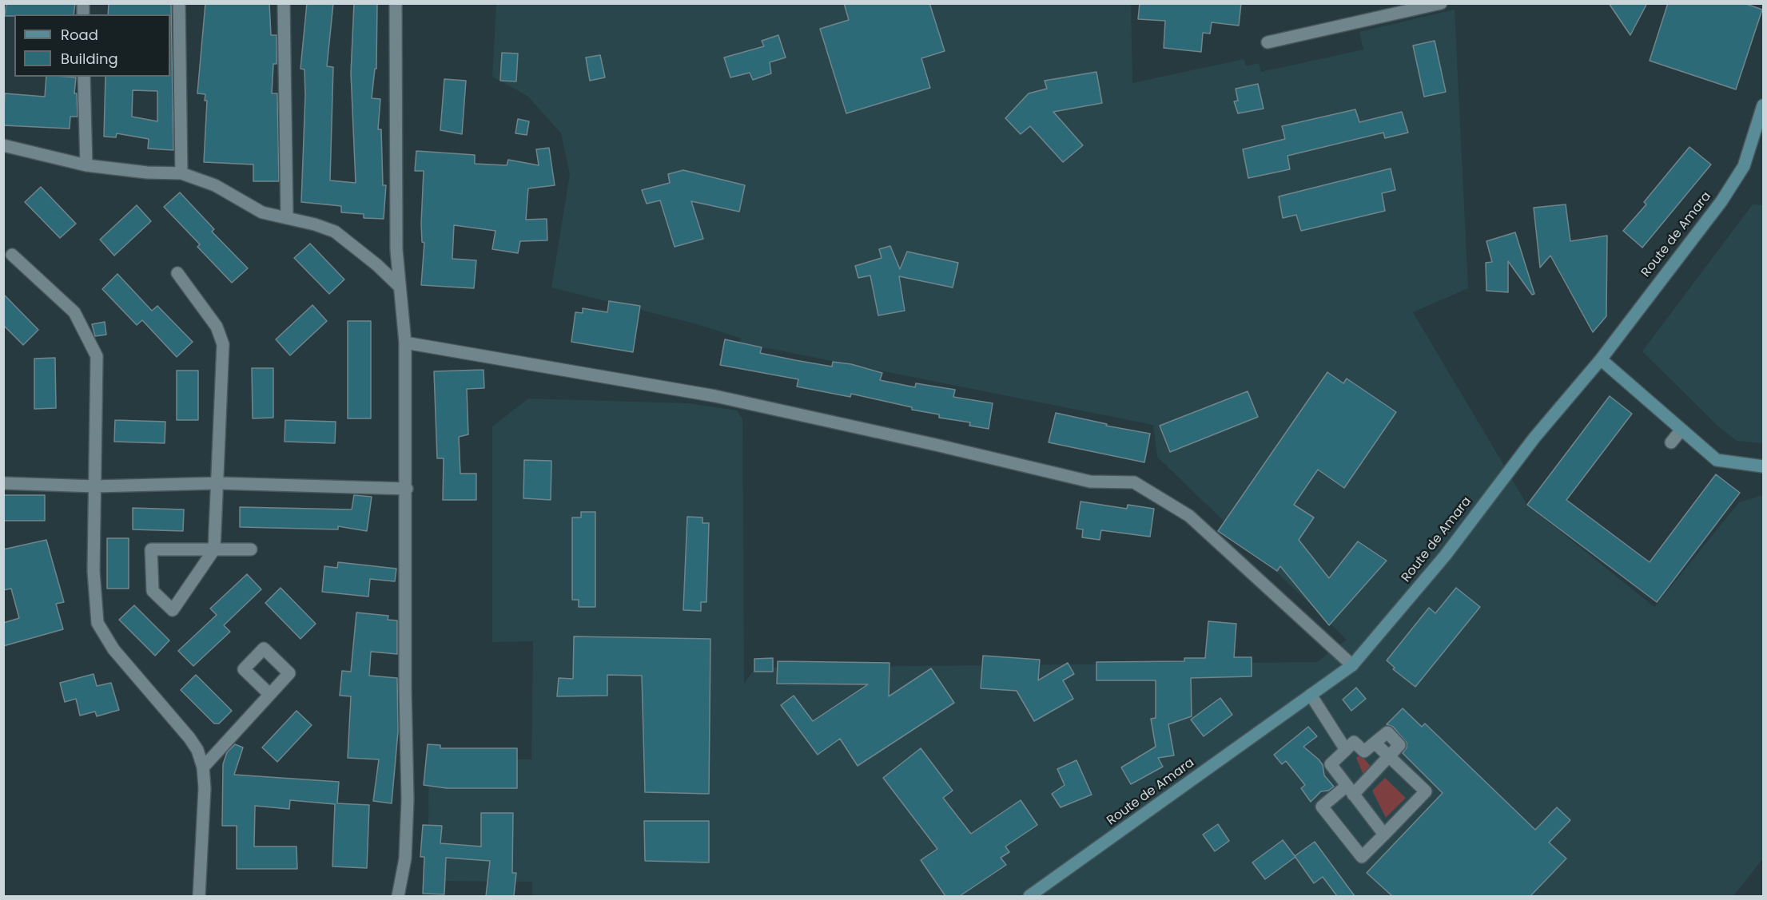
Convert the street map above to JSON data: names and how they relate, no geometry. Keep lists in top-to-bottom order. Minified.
{"streets":{"street":["Route de Amara"]},"legend":["Road","Building"]}
